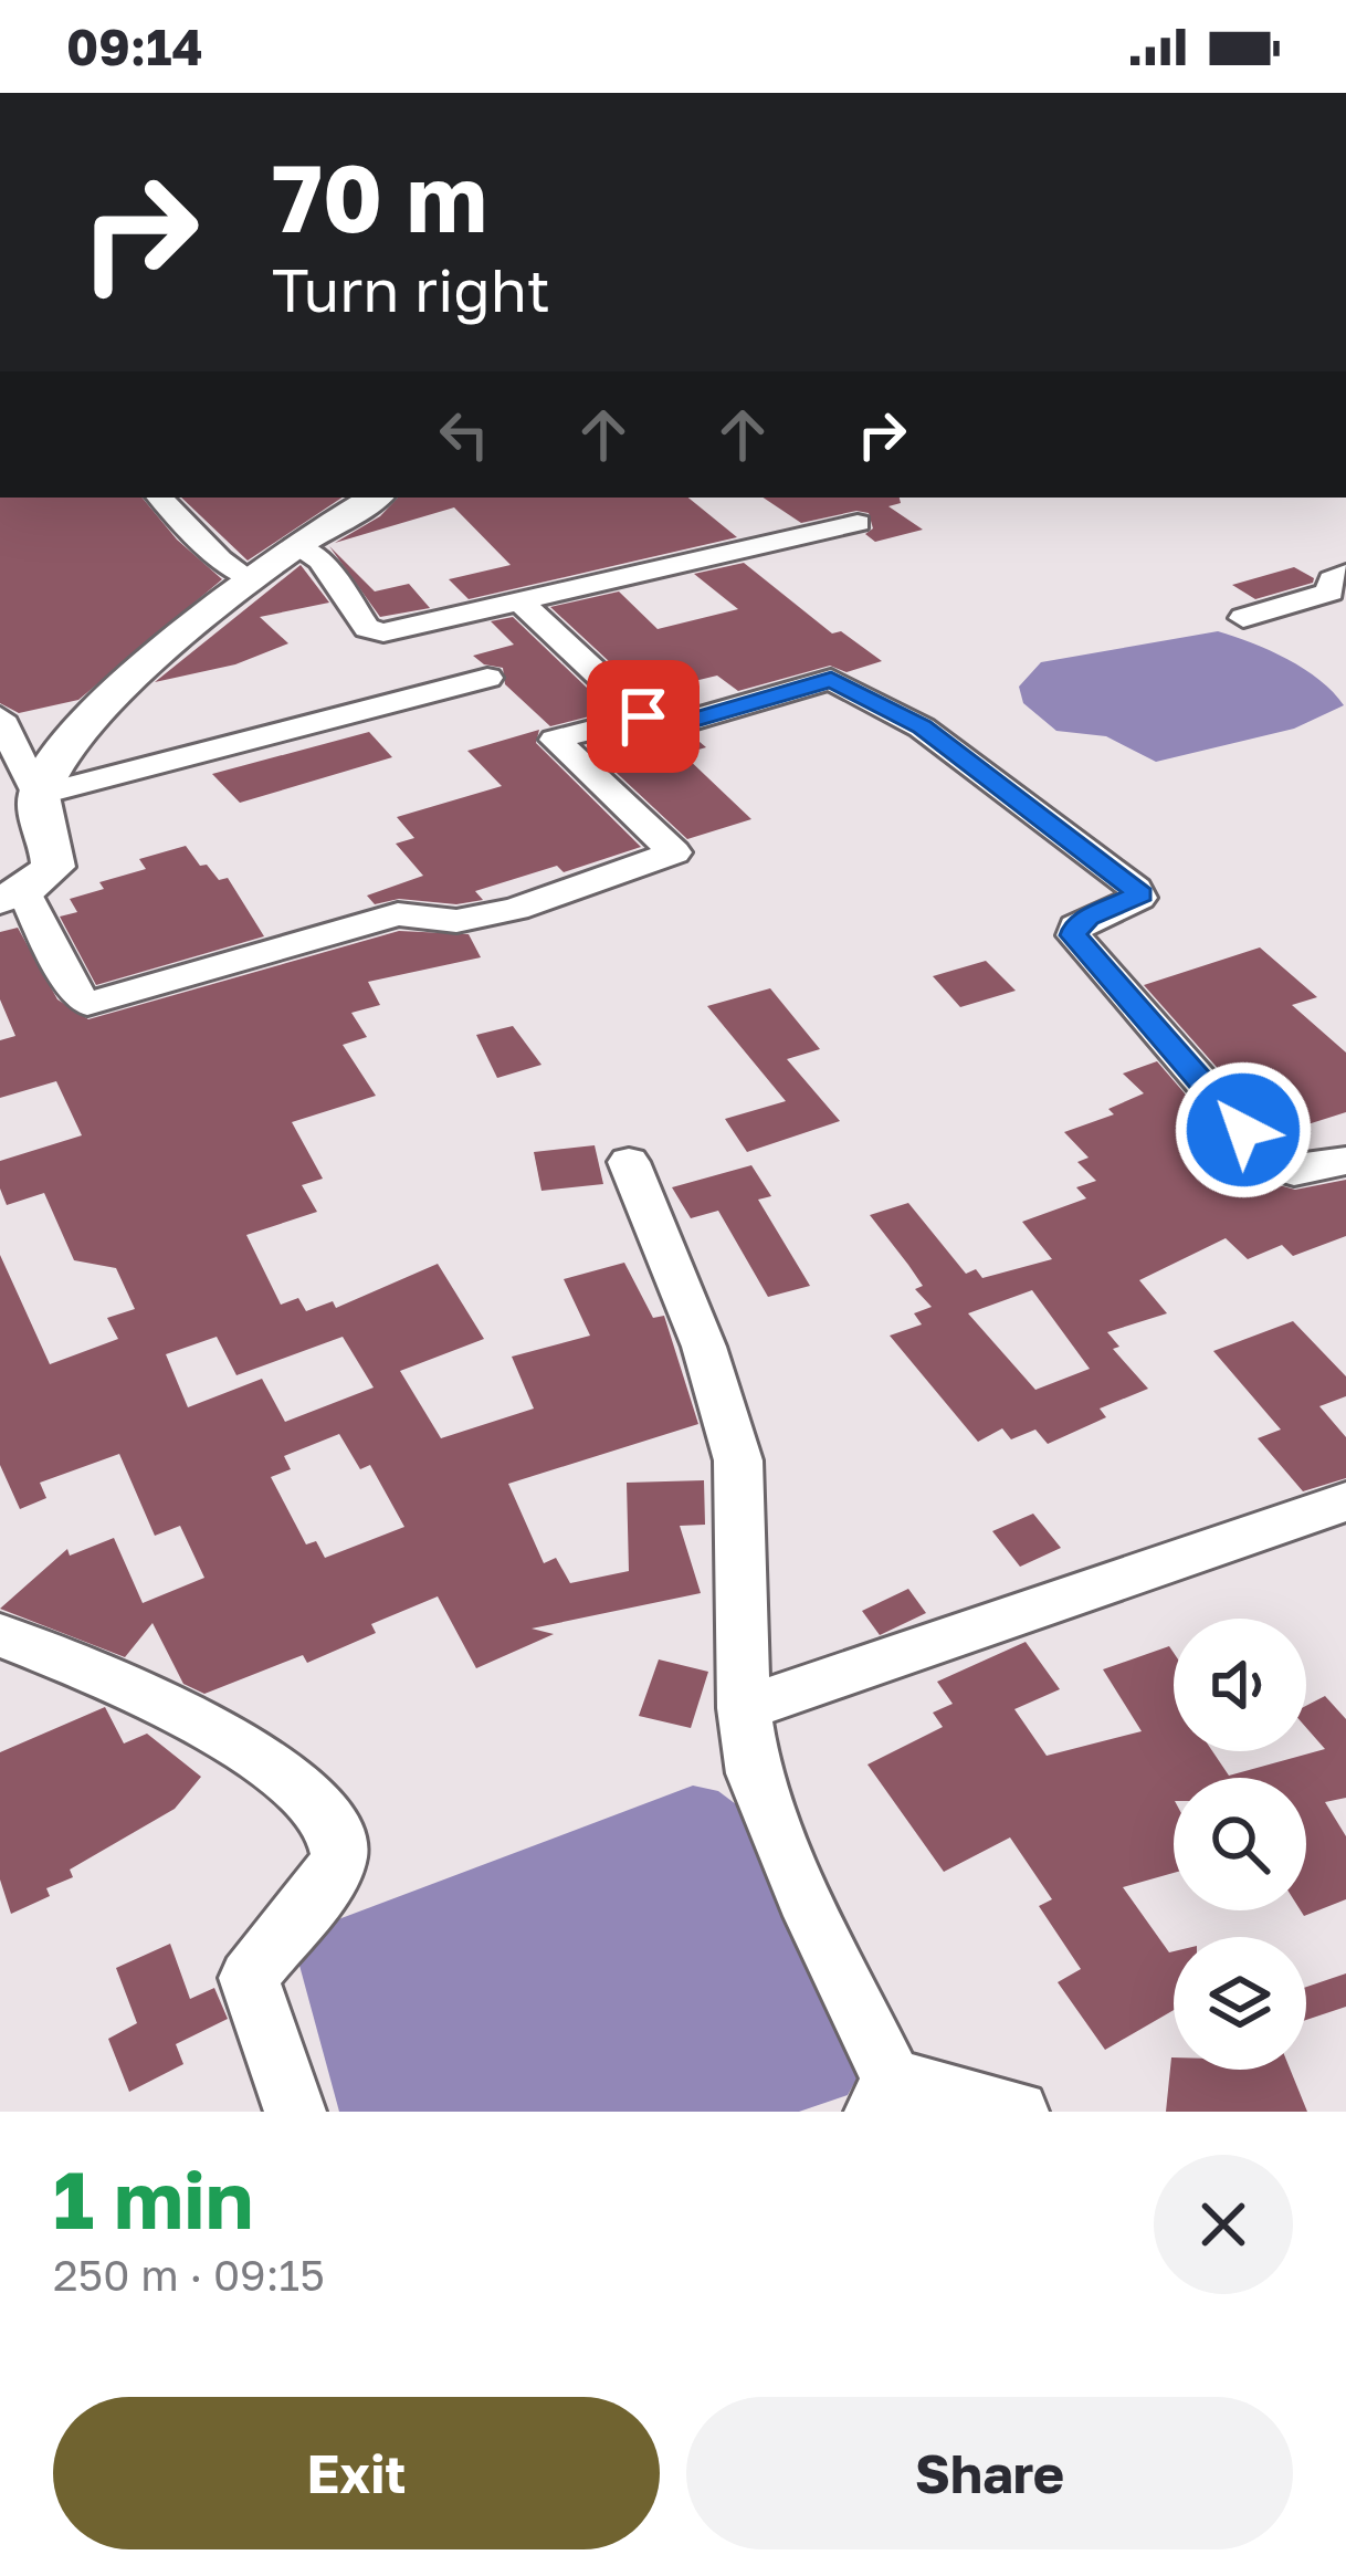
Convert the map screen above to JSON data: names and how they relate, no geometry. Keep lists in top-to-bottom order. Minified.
{"page":{"status":"09:14","turn":["70 m","Turn right"],"heading":["1 min","250 m · 09:15"],"buttons":["Exit","Share"]}}
